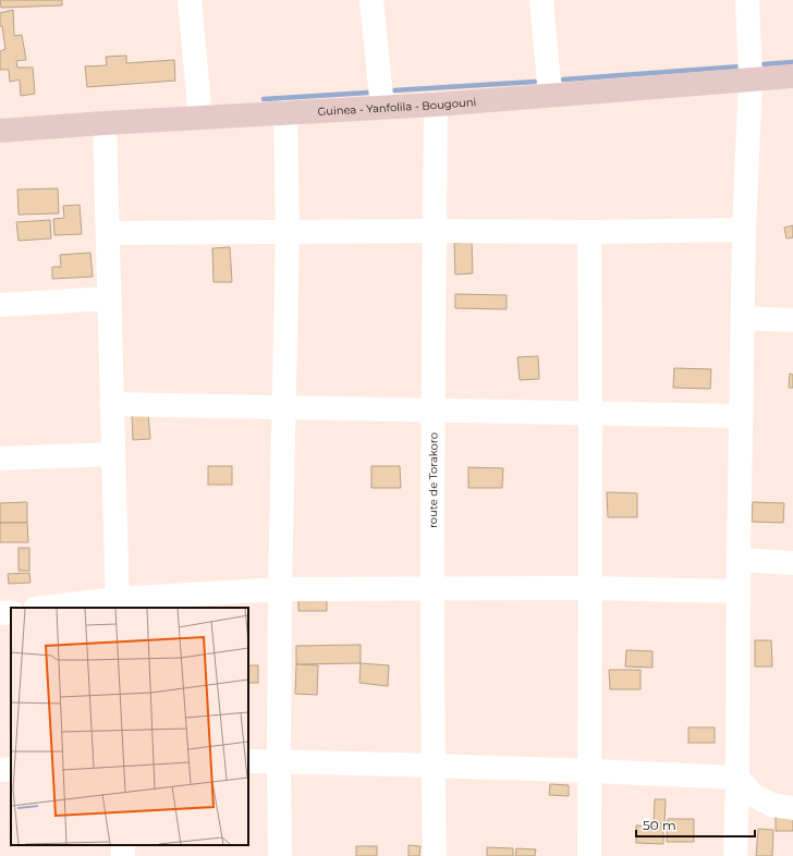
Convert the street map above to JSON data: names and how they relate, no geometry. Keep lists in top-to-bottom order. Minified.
{"streets":{"main road":["Guinea - Yanfolila - Bougouni"],"street":["route de Torakoro"]},"crossings":[["Guinea - Yanfolila - Bougouni","route de Torakoro"]],"scale_bar":"50 m"}
